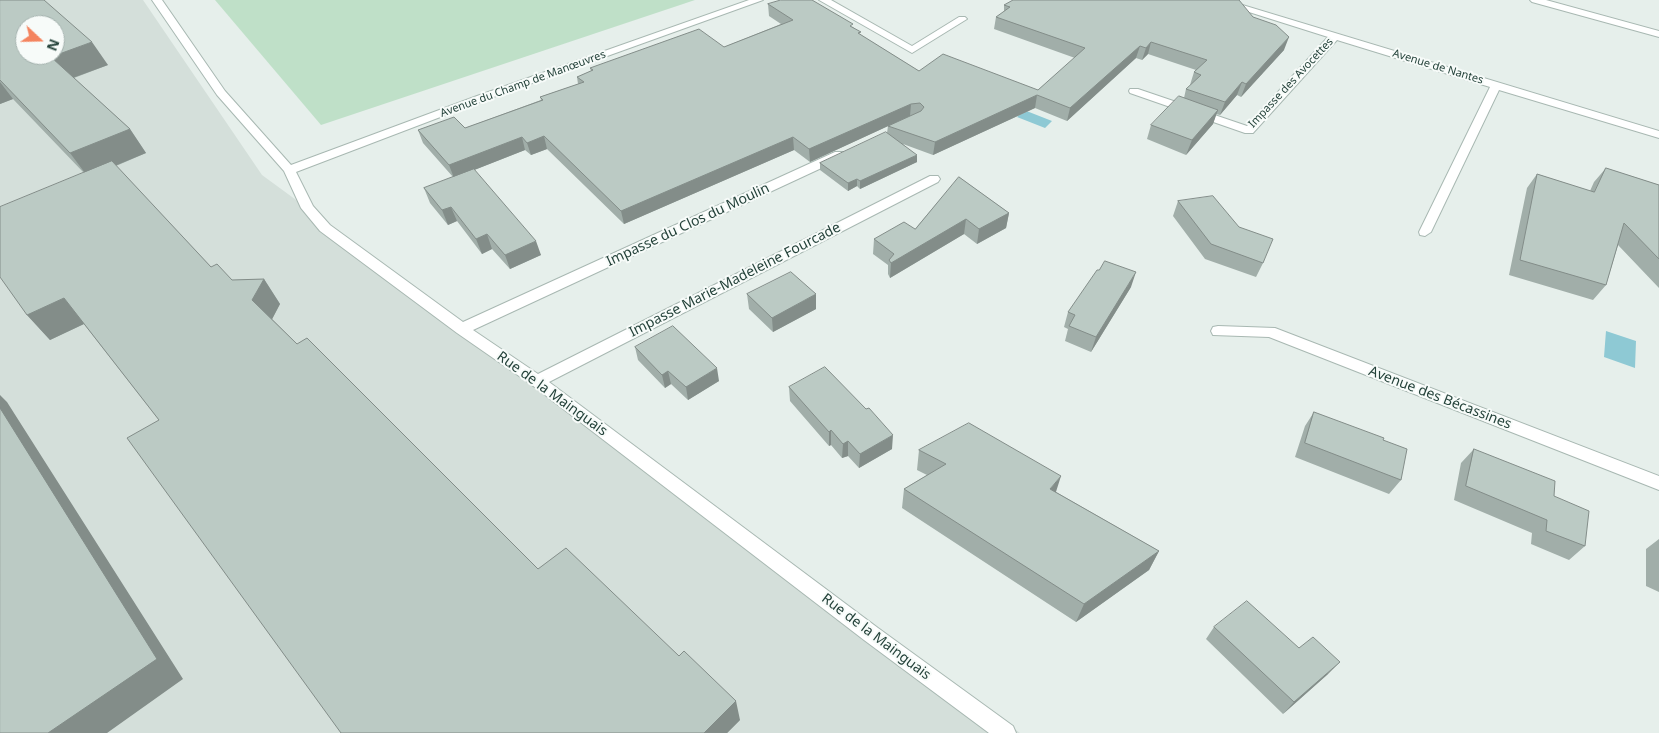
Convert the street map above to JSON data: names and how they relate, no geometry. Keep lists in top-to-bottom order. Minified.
{"streets":{"street":["Avenue de Nantes","Impasse des Avocettes","Avenue du Champ de Manœuvres","Impasse du Clos du Moulin","Impasse Marie-Madeleine Fourcade","Rue de la Mainguais","Avenue des Bécassines"]},"crossings":[["Avenue de Nantes","Impasse des Avocettes"],["Avenue du Champ de Manœuvres","Rue de la Mainguais"],["Impasse du Clos du Moulin","Rue de la Mainguais"],["Impasse Marie-Madeleine Fourcade","Rue de la Mainguais"]],"north":"right"}
